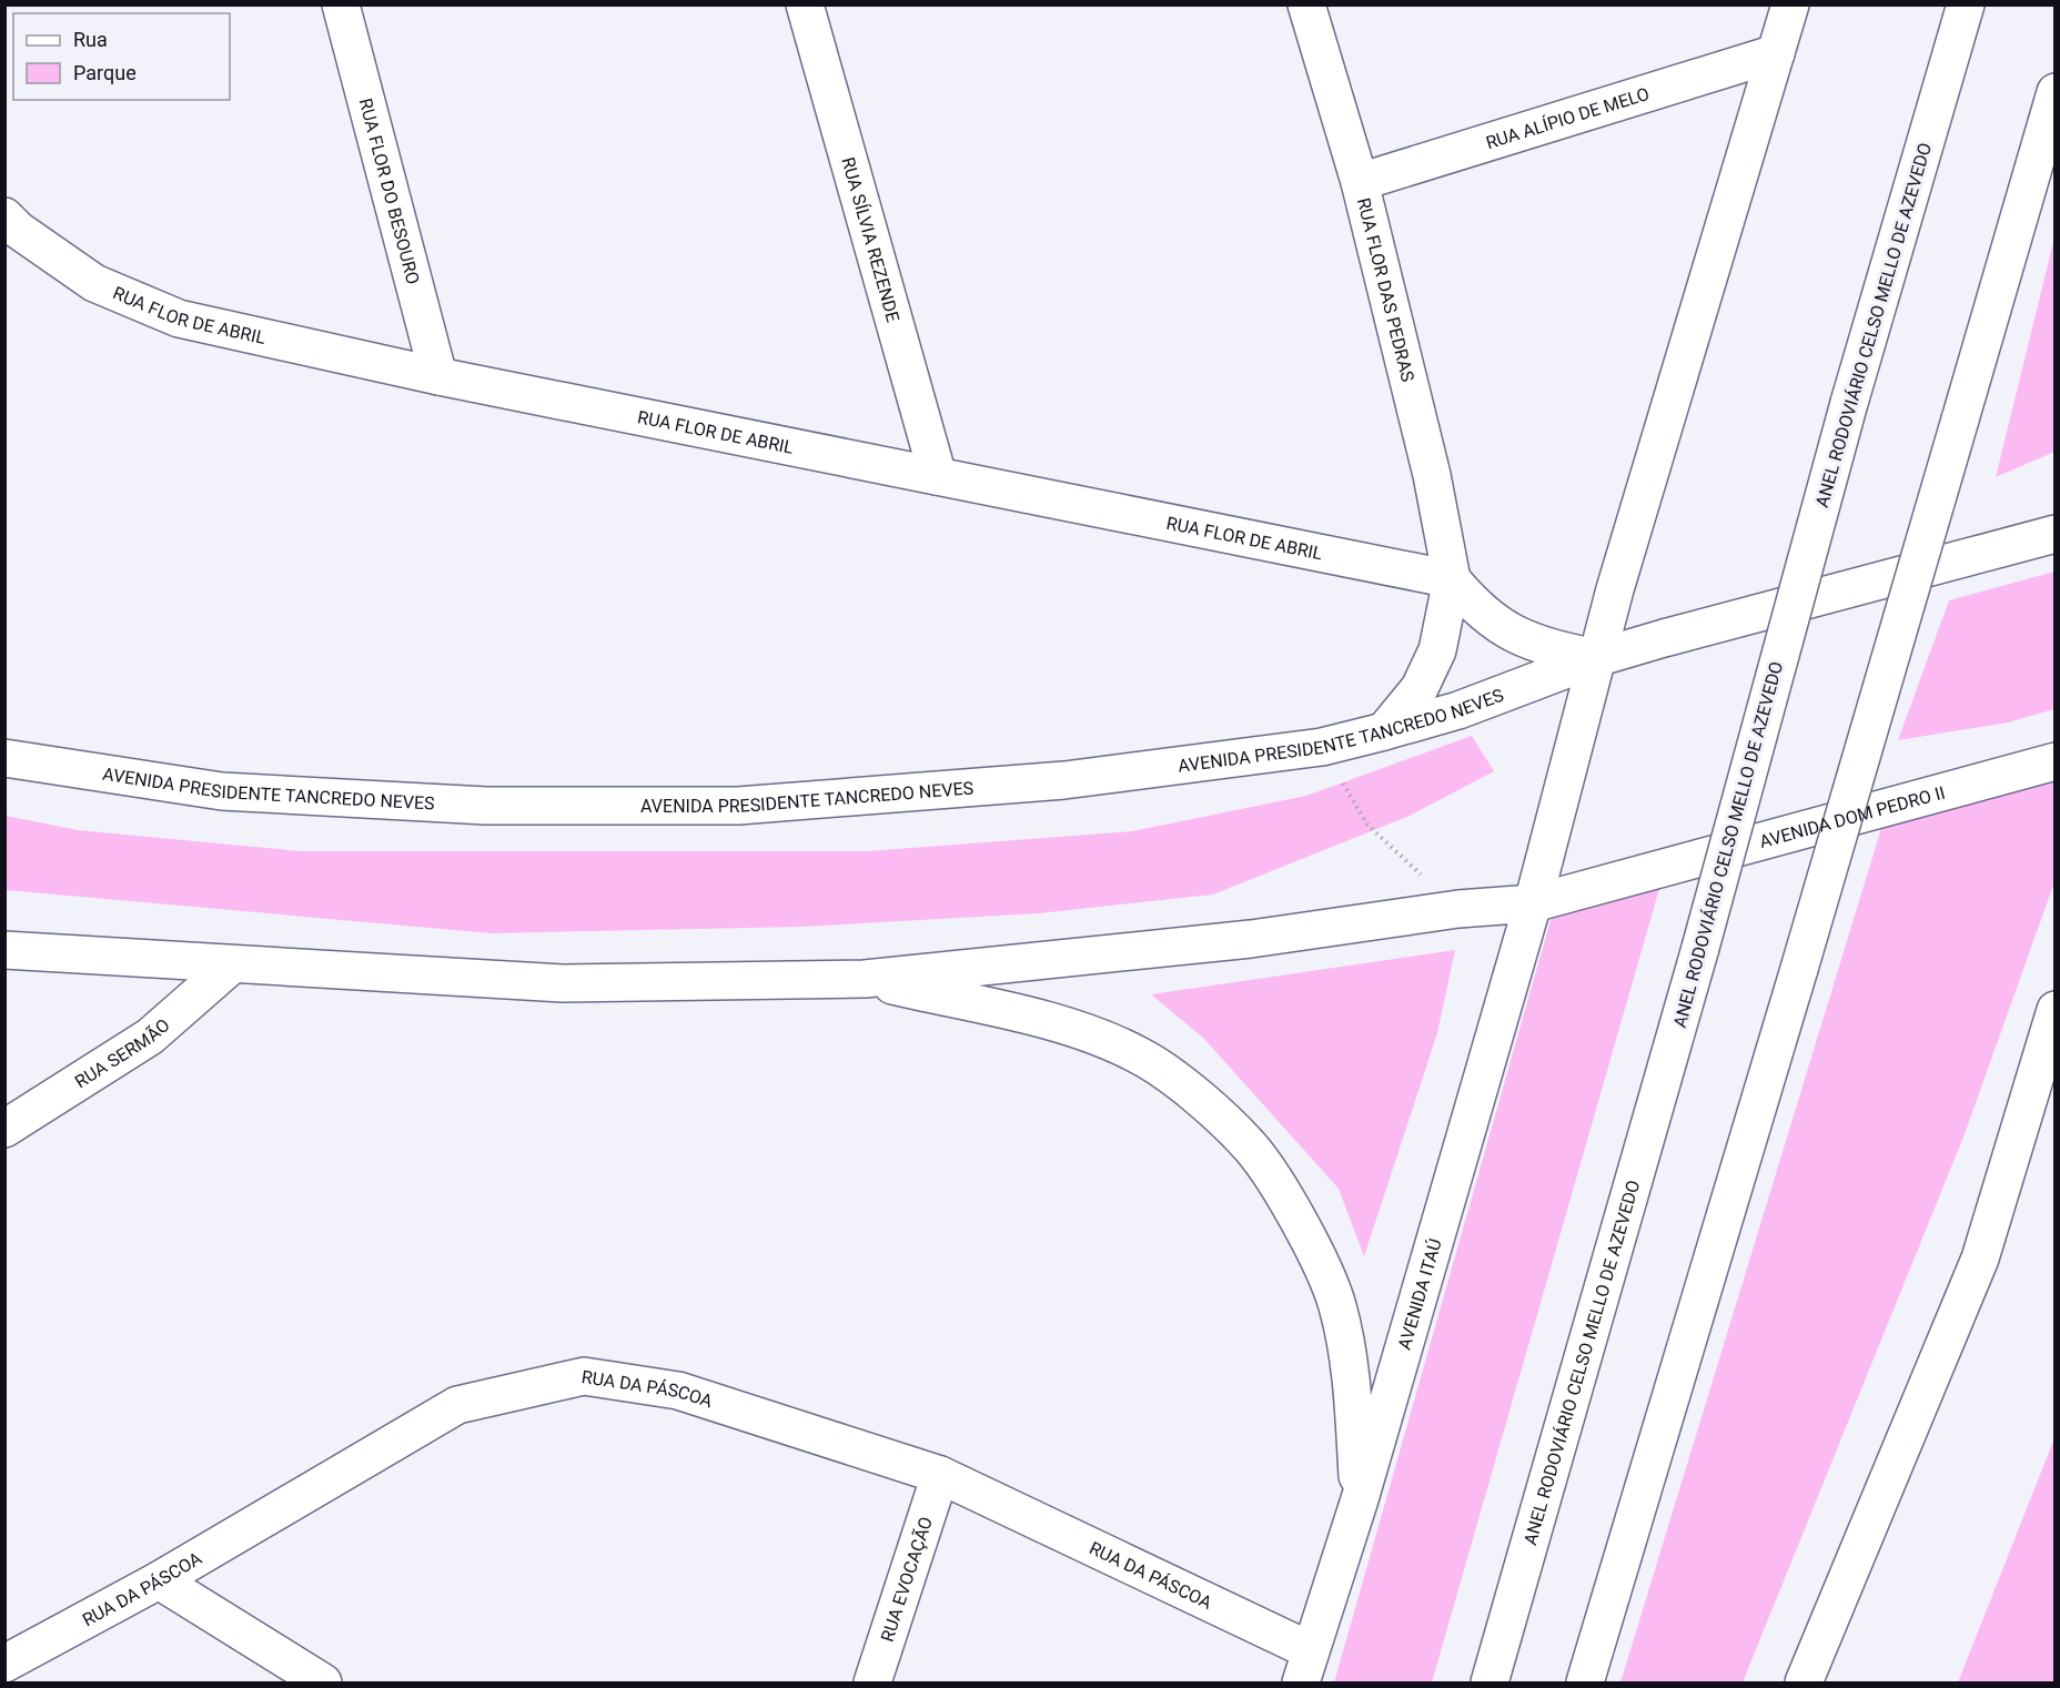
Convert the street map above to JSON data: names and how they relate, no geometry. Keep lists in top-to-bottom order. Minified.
{"streets":{"main road":["RUA ALÍPIO DE MELO","RUA FLOR DO BESOURO","RUA SÍLVIA REZENDE","RUA FLOR DAS PEDRAS","RUA FLOR DE ABRIL","ANEL RODOVIÁRIO CELSO MELLO DE AZEVEDO","AVENIDA PRESIDENTE TANCREDO NEVES","AVENIDA DOM PEDRO II","RUA SERMÃO","AVENIDA ITAÚ","RUA DA PÁSCOA","RUA EVOCAÇÃO"]},"crossings":[["RUA ALÍPIO DE MELO","RUA FLOR DAS PEDRAS"],["RUA FLOR DO BESOURO","RUA FLOR DE ABRIL"],["RUA SÍLVIA REZENDE","RUA FLOR DE ABRIL"],["RUA FLOR DAS PEDRAS","RUA FLOR DE ABRIL"],["RUA FLOR DAS PEDRAS","AVENIDA PRESIDENTE TANCREDO NEVES"],["AVENIDA DOM PEDRO II","AVENIDA ITAÚ"],["AVENIDA ITAÚ","RUA DA PÁSCOA"],["RUA DA PÁSCOA","RUA EVOCAÇÃO"]],"legend":["Rua","Parque"]}
